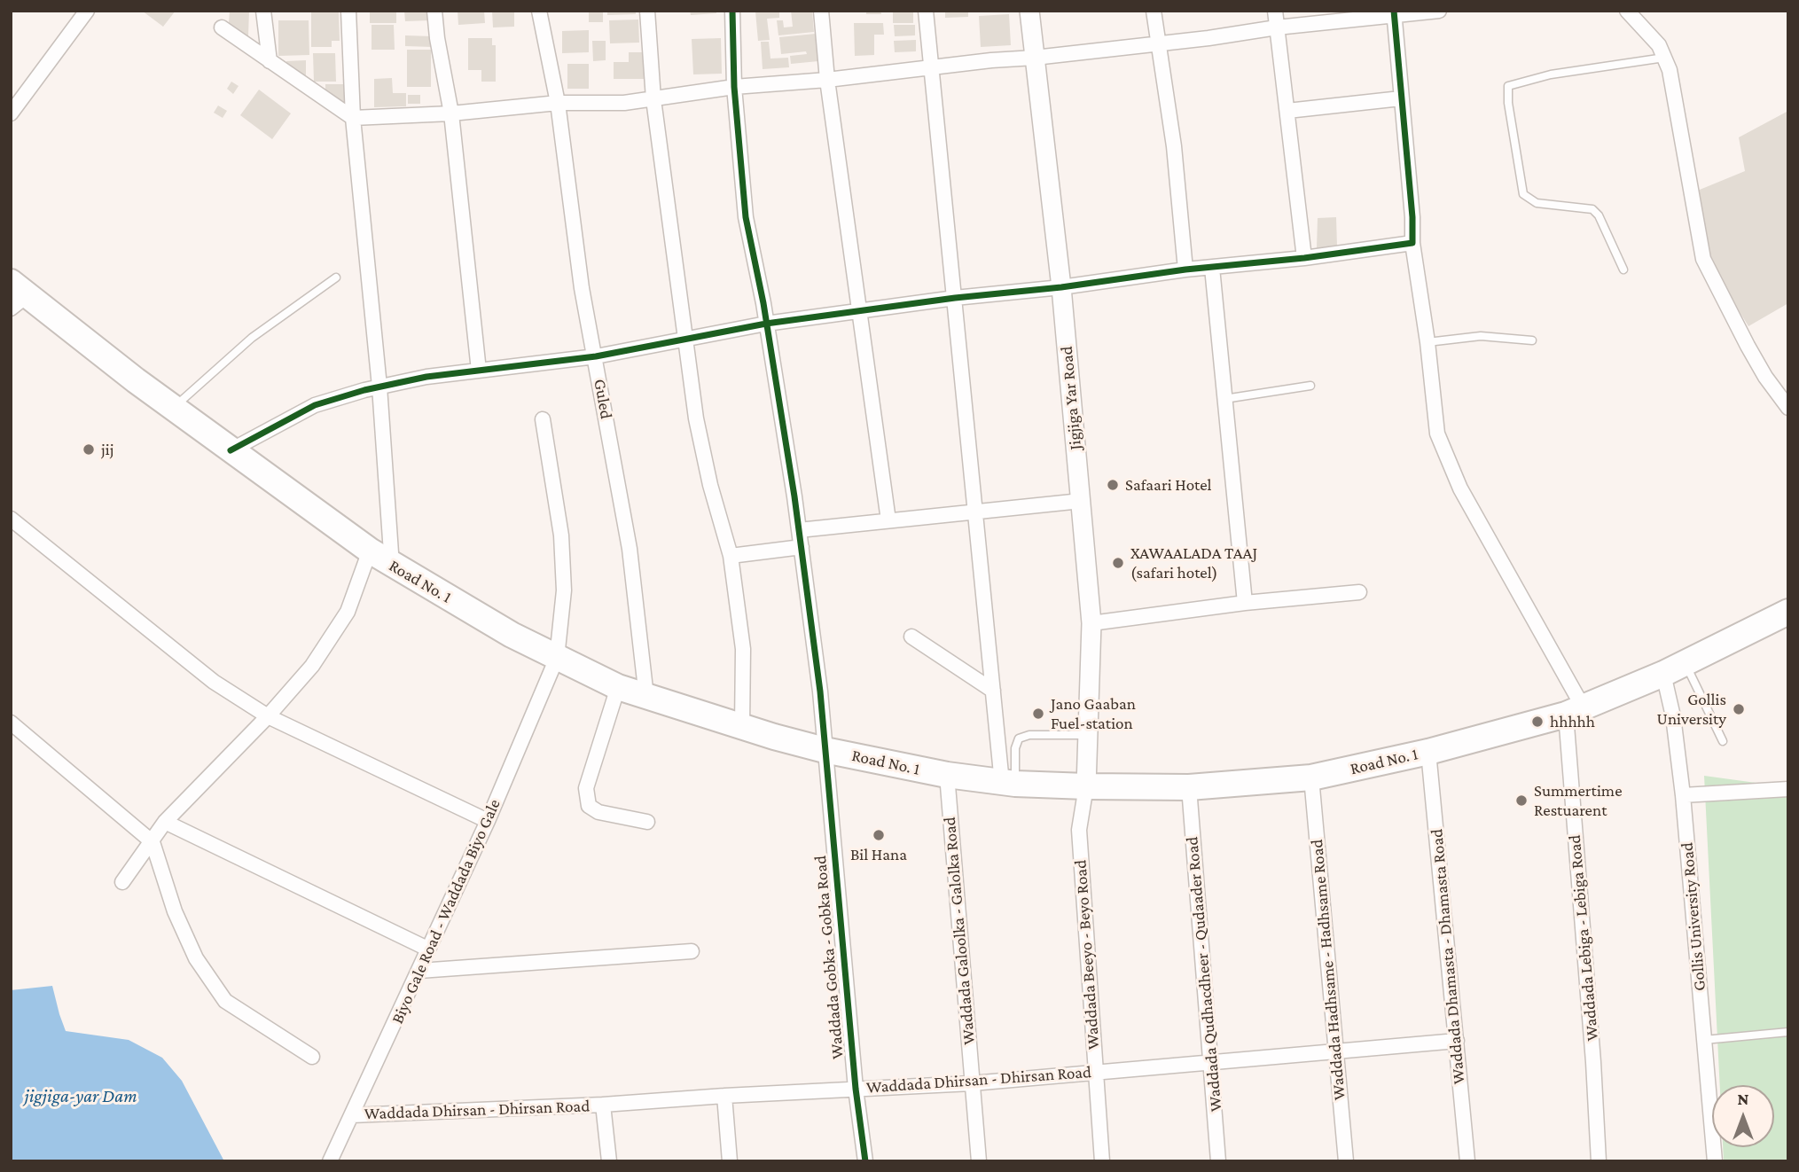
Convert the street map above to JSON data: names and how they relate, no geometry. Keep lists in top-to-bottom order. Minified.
{"streets":{"highway":["Road No. 1"],"street":["Jigjiga Yar Road","Guled","Biyo Gale Road - Waddada Biyo Gale","Gollis University Road","Waddada Galoolka - Galolka Road","Waddada Lebiga - Lebiga Road","Waddada Beeyo - Beyo Road","Waddada Dhamasta - Dhamasta Road","Waddada Gobka - Gobka Road","Waddada Hadhsame - Hadhsame Road","Waddada Qudhacdheer - Qudaader Road","Waddada Dhirsan - Dhirsan Road"]},"crossings":[["Jigjiga Yar Road","Road No. 1"],["Jigjiga Yar Road","Waddada Beeyo - Beyo Road"],["Guled","Road No. 1"],["Road No. 1","Biyo Gale Road - Waddada Biyo Gale"],["Road No. 1","Gollis University Road"],["Road No. 1","Waddada Galoolka - Galolka Road"],["Road No. 1","Waddada Lebiga - Lebiga Road"],["Road No. 1","Waddada Beeyo - Beyo Road"],["Road No. 1","Waddada Dhamasta - Dhamasta Road"],["Road No. 1","Waddada Gobka - Gobka Road"],["Road No. 1","Waddada Hadhsame - Hadhsame Road"],["Road No. 1","Waddada Qudhacdheer - Qudaader Road"],["Biyo Gale Road - Waddada Biyo Gale","Waddada Dhirsan - Dhirsan Road"],["Waddada Galoolka - Galolka Road","Waddada Dhirsan - Dhirsan Road"],["Waddada Beeyo - Beyo Road","Waddada Dhirsan - Dhirsan Road"],["Waddada Dhamasta - Dhamasta Road","Waddada Dhirsan - Dhirsan Road"],["Waddada Gobka - Gobka Road","Waddada Dhirsan - Dhirsan Road"],["Waddada Hadhsame - Hadhsame Road","Waddada Dhirsan - Dhirsan Road"],["Waddada Qudhacdheer - Qudaader Road","Waddada Dhirsan - Dhirsan Road"]],"water":["jigjiga-yar Dam"],"places":["jij","Safaari Hotel","XAWAALADA TAAJ (safari hotel)","Gollis University","Jano Gaaban Fuel-station","hhhhh","Summertime Restuarent","Bil Hana"],"north":"top"}
